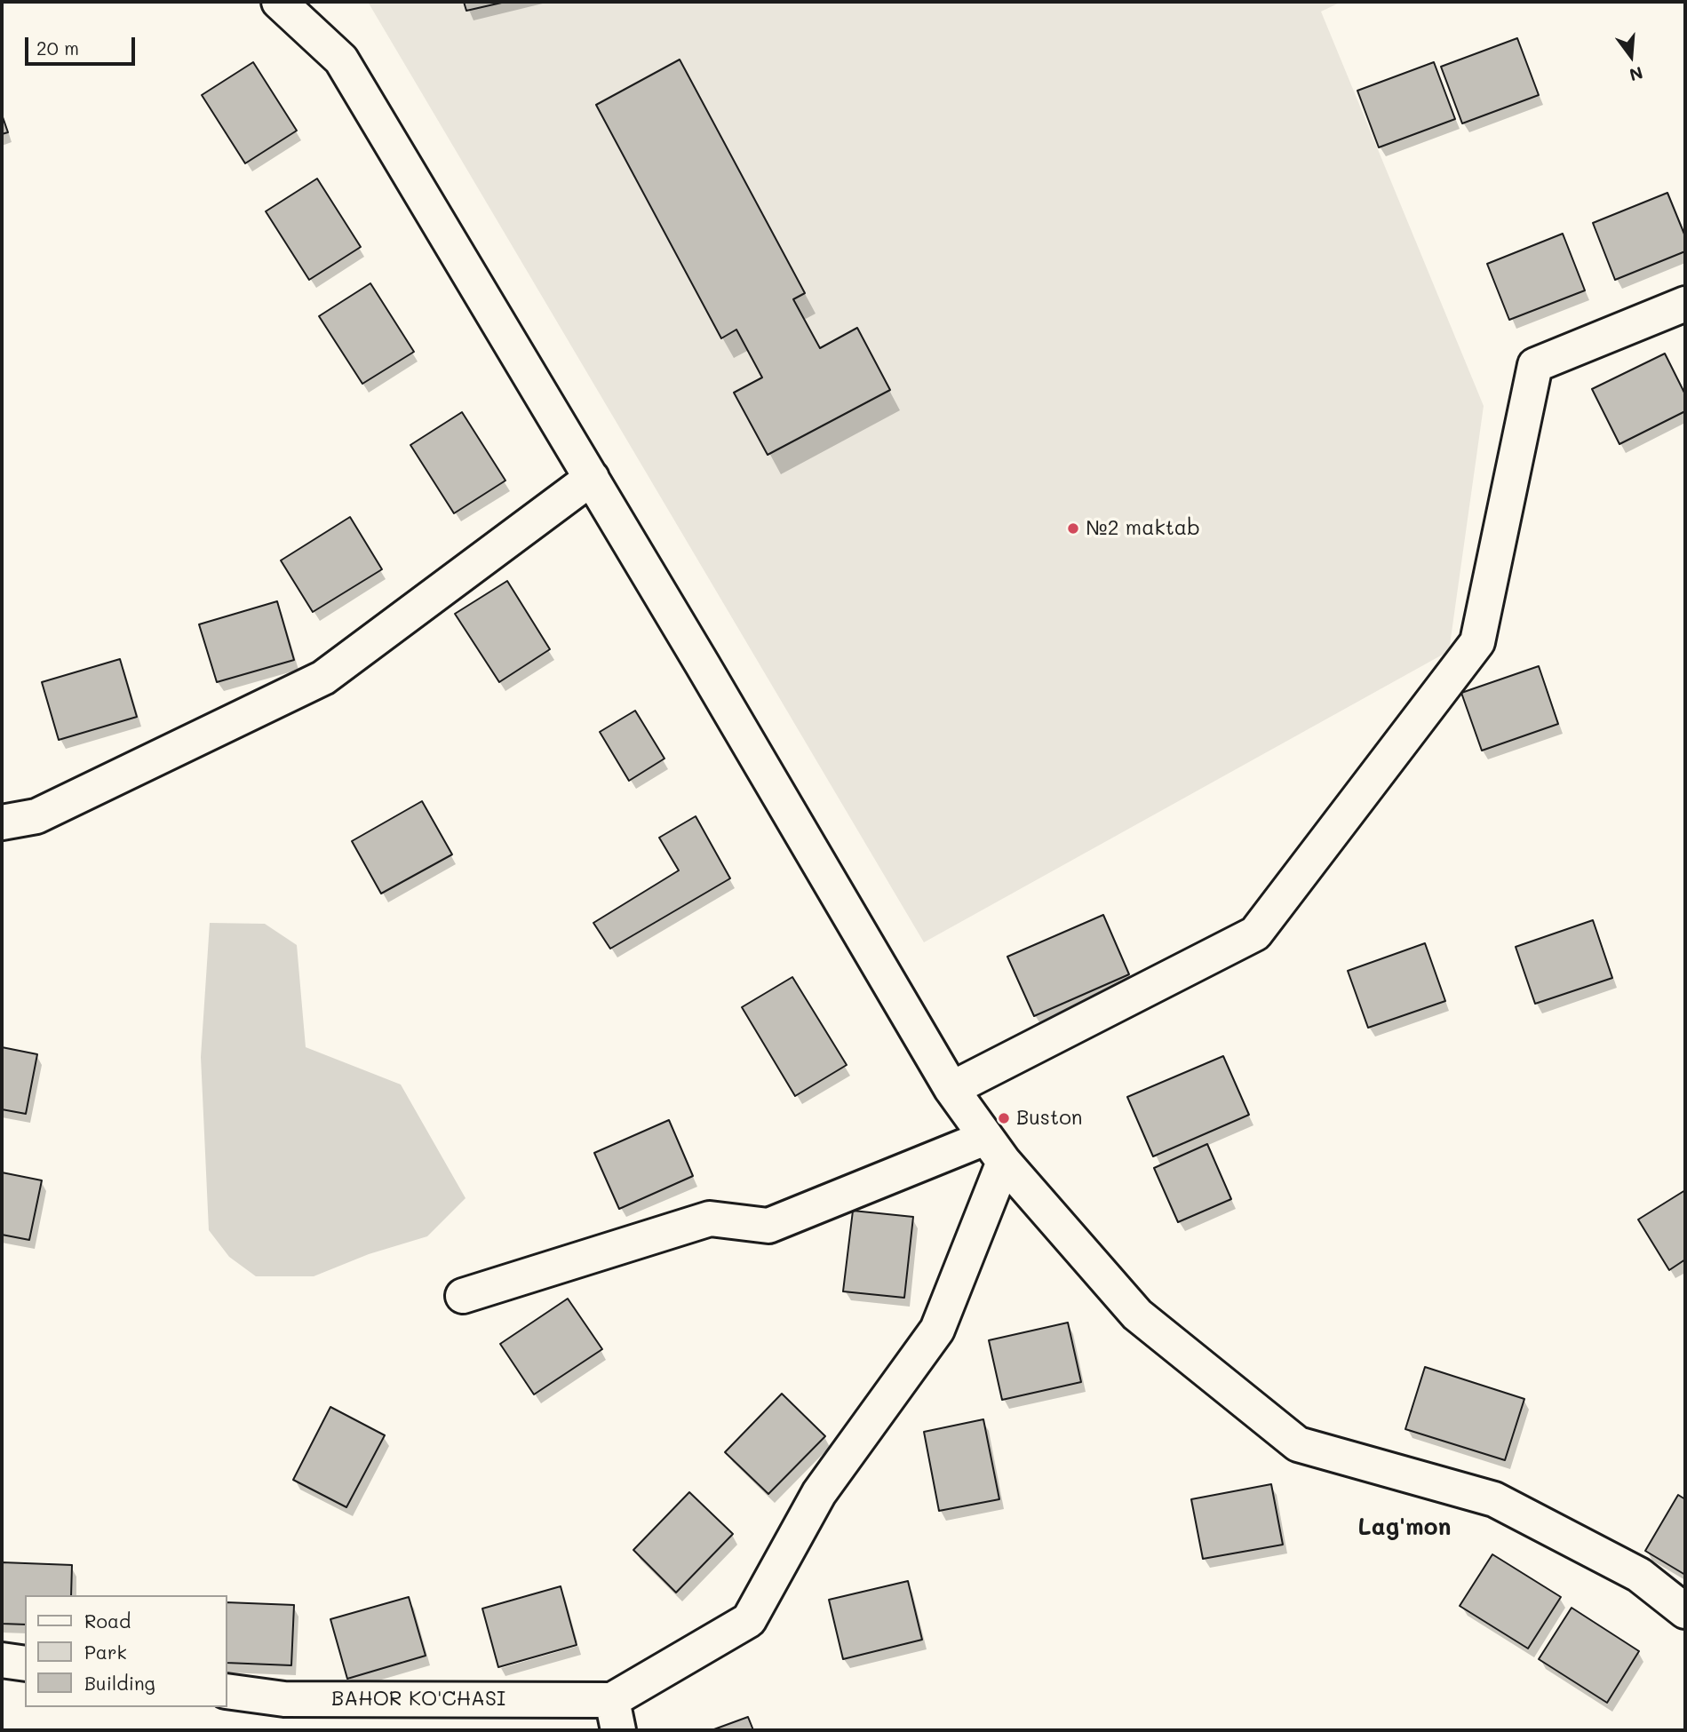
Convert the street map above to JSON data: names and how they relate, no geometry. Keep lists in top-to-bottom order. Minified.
{"streets":{"street":["BAHOR KO'CHASI"]},"districts":["Lag'mon"],"places":["№2 maktab","Buston"],"legend":["Road","Park","Building"],"scale_bar":"20 m","north":"bottom"}
